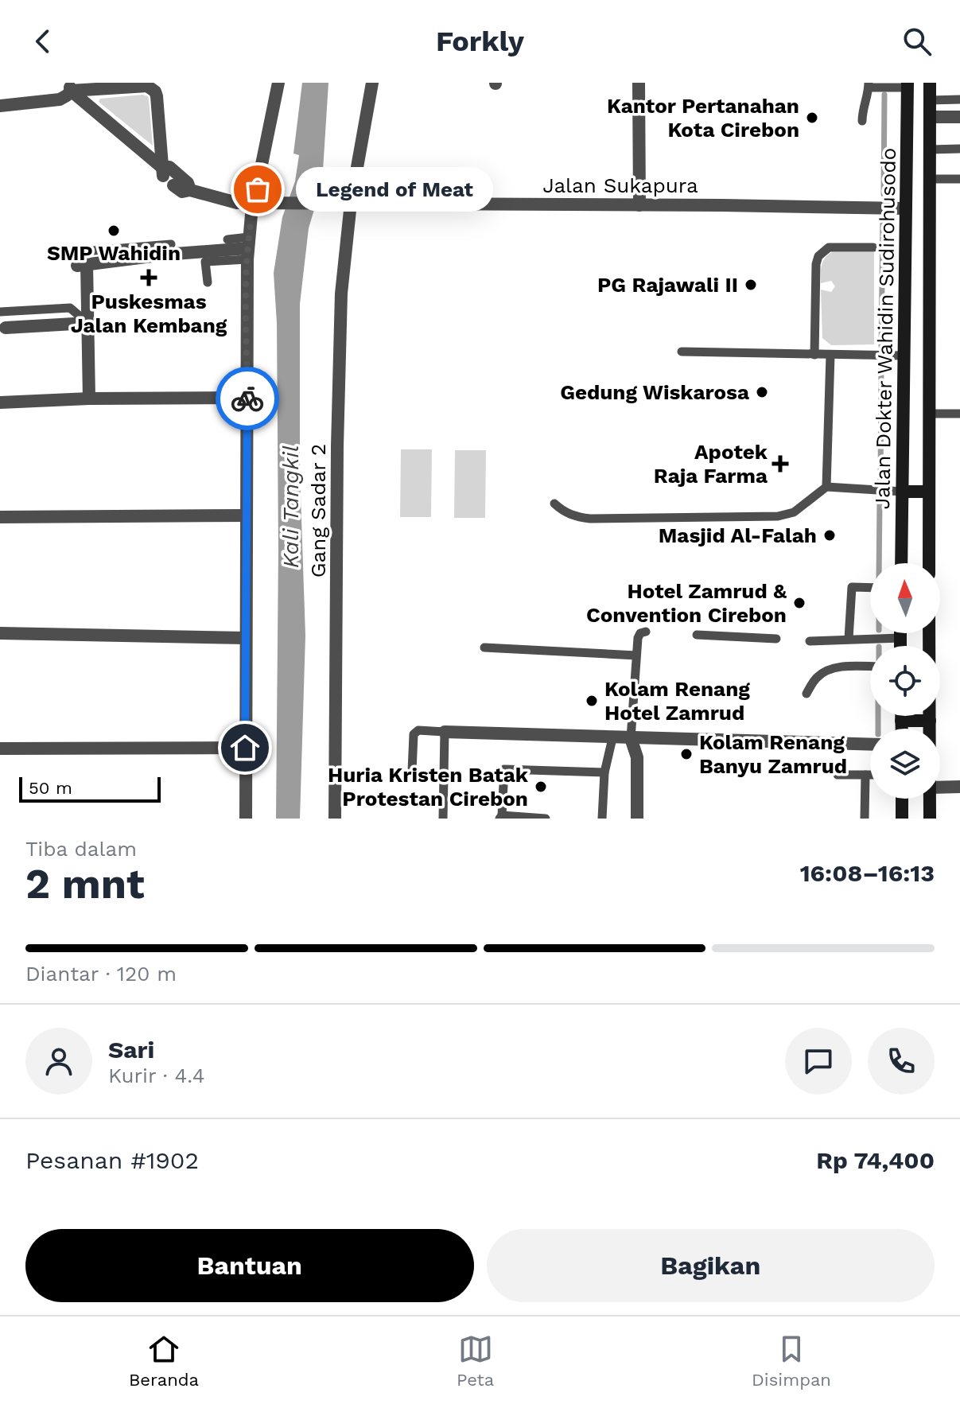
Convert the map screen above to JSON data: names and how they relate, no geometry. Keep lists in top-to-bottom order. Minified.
{"streets":{"main road":["Jalan Dokter Wahidin Sudirohusodo"],"street":["Jalan Sukapura","Gang Sadar 2"]},"crossings":[["Jalan Sukapura","Jalan Dokter Wahidin Sudirohusodo"],["Jalan Sukapura","Gang Sadar 2"]],"water":["Kali Tangkil"],"places":{"other":["Kantor Pertanahan Kota Cirebon","Legend of Meat","SMP Wahidin","PG Rajawali II","Gedung Wiskarosa","Masjid Al-Falah","Hotel Zamrud & Convention Cirebon","Kolam Renang Hotel Zamrud","Kolam Renang Banyu Zamrud","Huria Kristen Batak Protestan Cirebon"],"health":["Puskesmas Jalan Kembang","Apotek Raja Farma"]},"scale_bar":"50 m","north":"top","page":{"header":"Forkly","bubble":"Legend of Meat","scale":"50 m","heading":["2 mnt","Tiba dalam","16:08–16:13"],"panel":["Sari","Kurir · 4.4","Pesanan #1902","Rp 74,400"],"bar":"Diantar · 120 m","buttons":["Bantuan","Bagikan"],"tabs":["Beranda","Peta","Disimpan"]}}
